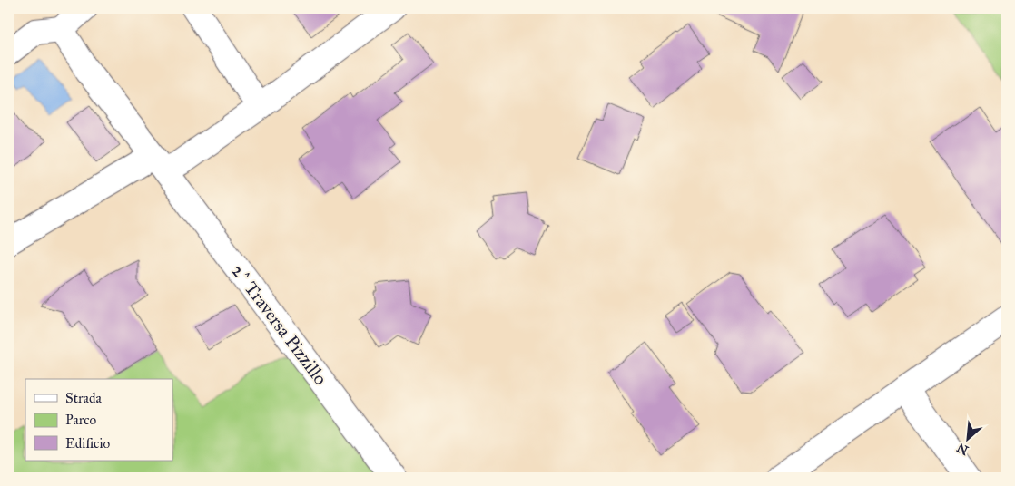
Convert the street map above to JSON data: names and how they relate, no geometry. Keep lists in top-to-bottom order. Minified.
{"streets":{"street":["2^ Traversa Pizzillo"]},"legend":["Strada","Parco","Edificio"],"north":"bottom left"}
